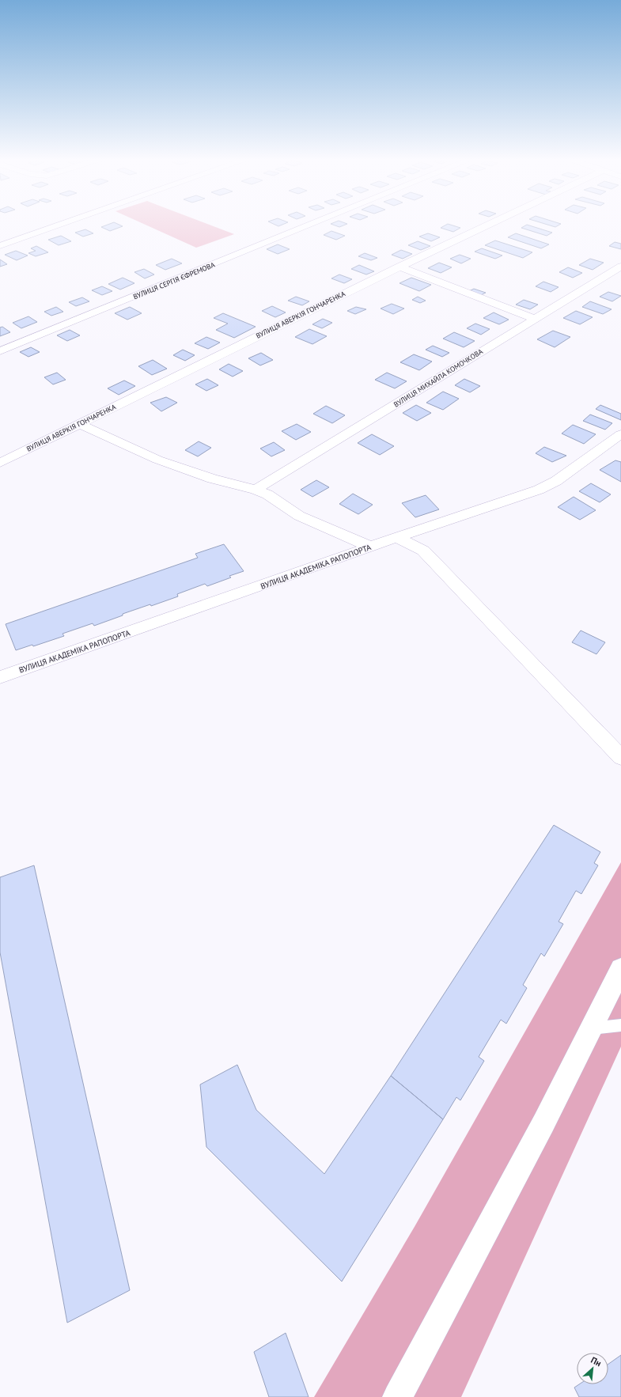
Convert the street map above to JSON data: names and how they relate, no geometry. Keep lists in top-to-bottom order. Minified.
{"streets":{"street":["ВУЛИЦЯ СЕРГІЯ ЄФРЕМОВА","ВУЛИЦЯ АВЕРКІЯ ГОНЧАРЕНКА","ВУЛИЦЯ МИХАЙЛА КОМОЧКОВА","ВУЛИЦЯ АКАДЕМІКА РАПОПОРТА"]},"north":"top right"}
